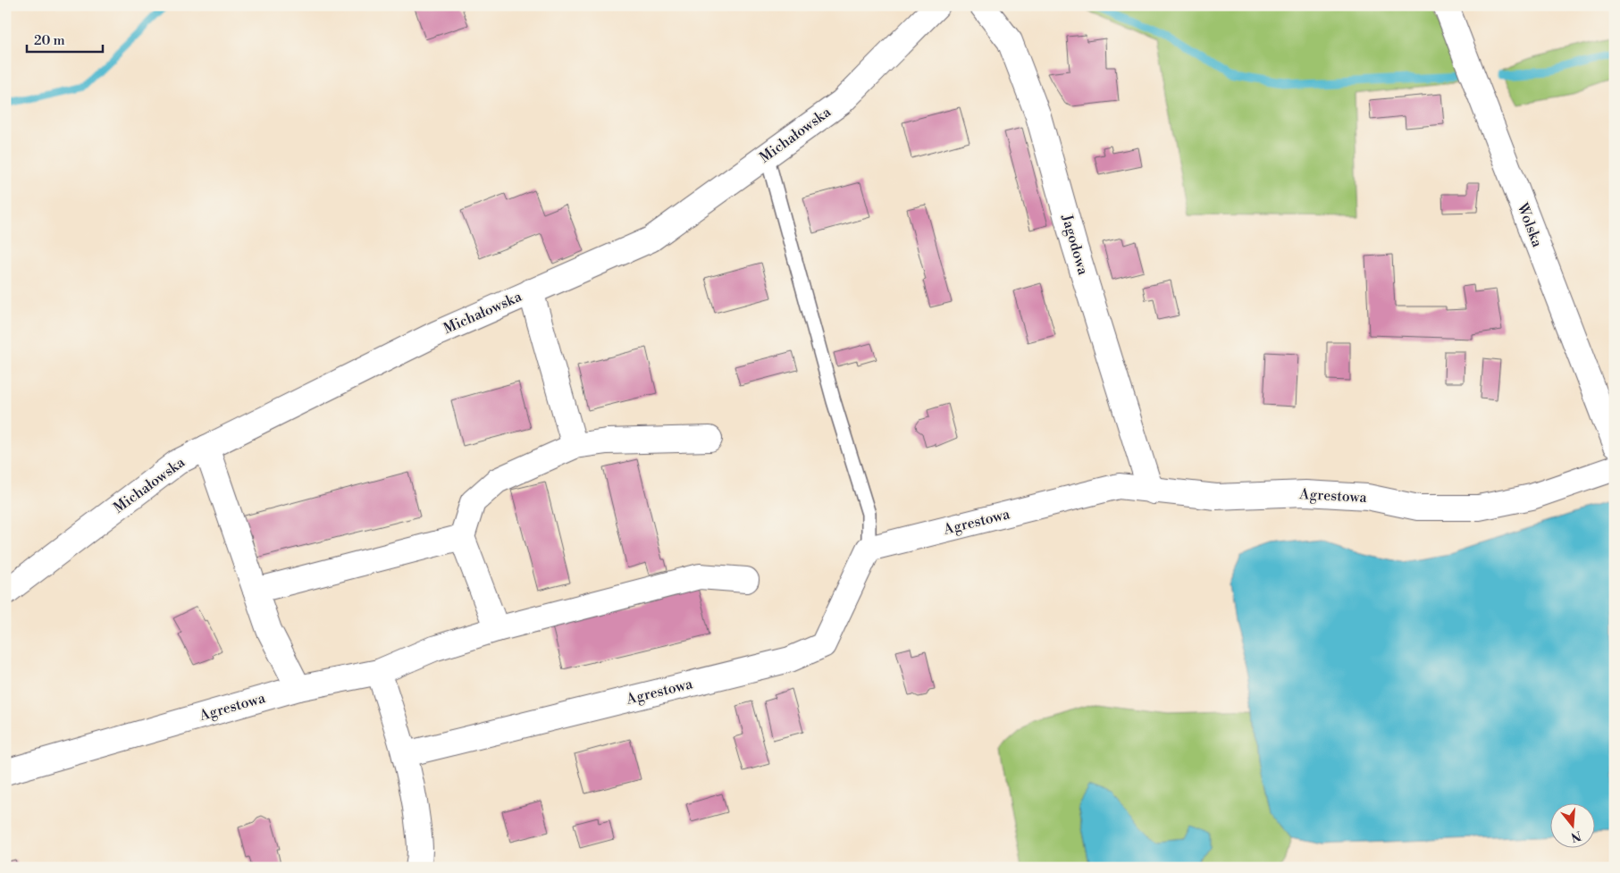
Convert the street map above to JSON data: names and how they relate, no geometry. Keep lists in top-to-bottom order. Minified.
{"streets":{"street":["Michałowska","Wolska","Jagodowa","Agrestowa"]},"crossings":[["Jagodowa","Agrestowa"]],"scale_bar":"20 m","north":"bottom"}
